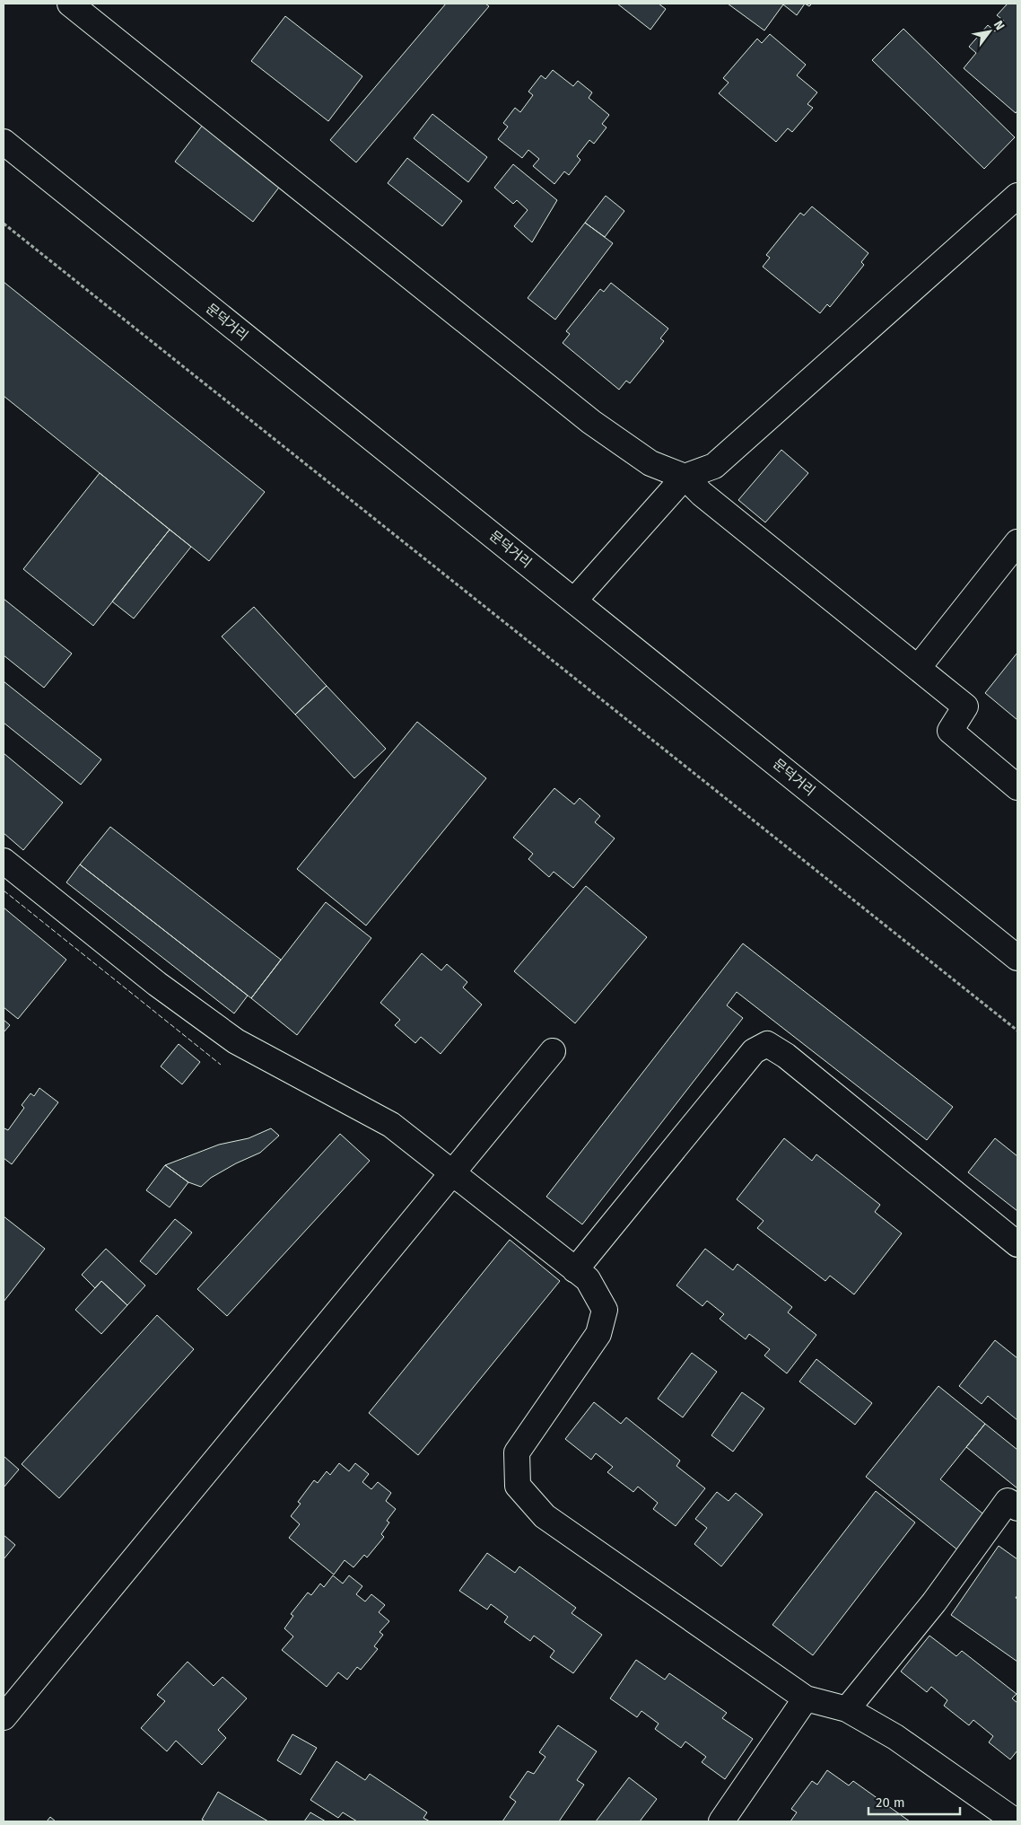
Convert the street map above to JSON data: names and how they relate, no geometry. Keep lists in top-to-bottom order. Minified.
{"streets":{"street":["문덕거리"]},"scale_bar":"20 m","north":"top right"}
